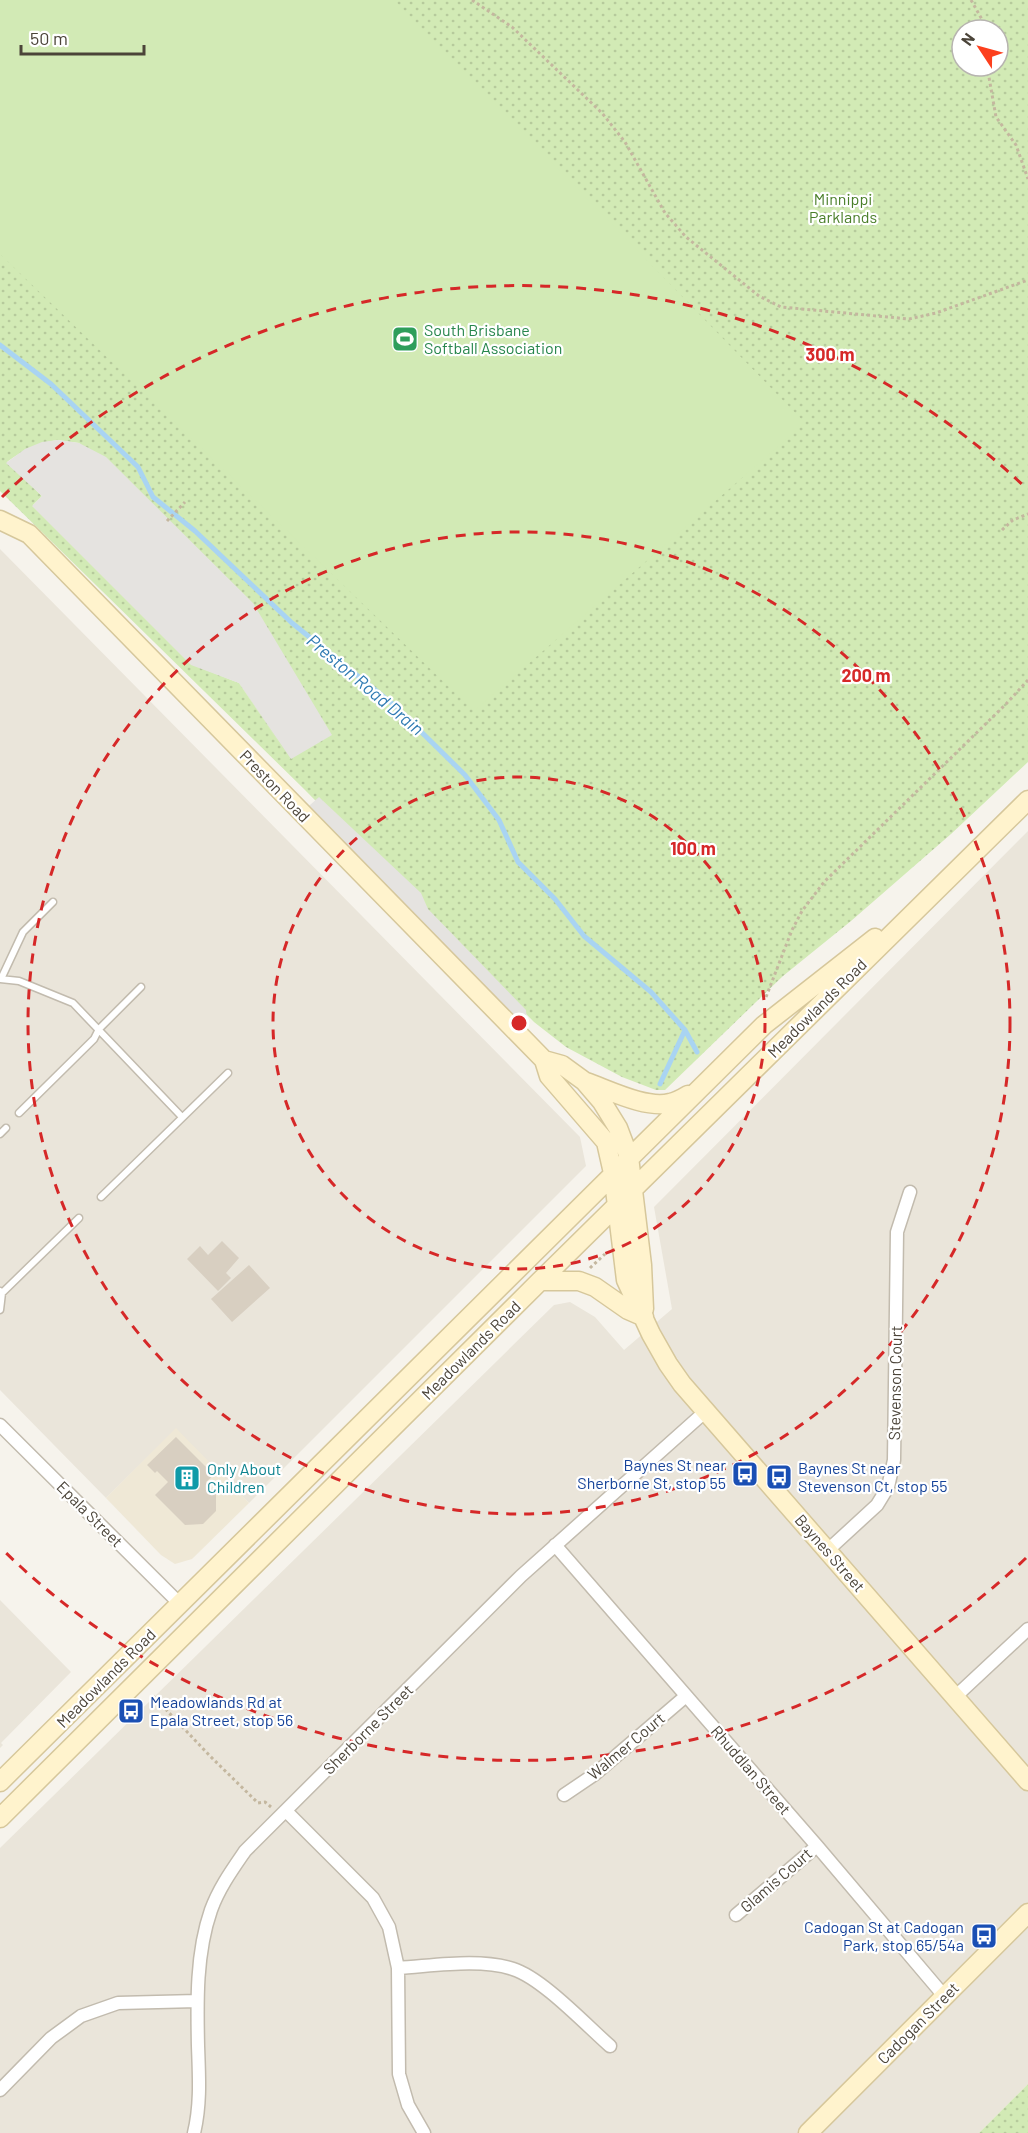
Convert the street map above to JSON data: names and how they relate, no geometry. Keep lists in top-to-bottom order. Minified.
{"streets":{"main road":["Preston Road","Meadowlands Road","Baynes Street","Cadogan Street"],"street":["Stevenson Court","Epala Street","Sherborne Street","Walmer Court","Rhuddlan Street","Glamis Court"]},"crossings":[["Preston Road","Meadowlands Road"],["Preston Road","Baynes Street"],["Meadowlands Road","Epala Street"],["Meadowlands Road","Baynes Street"],["Stevenson Court","Baynes Street"],["Baynes Street","Sherborne Street"],["Sherborne Street","Rhuddlan Street"],["Walmer Court","Rhuddlan Street"],["Rhuddlan Street","Glamis Court"],["Rhuddlan Street","Cadogan Street"]],"water":["Preston Road Drain"],"parks":["Minnippi Parklands"],"places":{"sports":["South Brisbane Softball Association"],"bus stop":["Baynes St near Sherborne St, stop 55","Baynes St near Stevenson Ct, stop 55","Meadowlands Rd at Epala Street, stop 56","Cadogan St at Cadogan Park, stop 65/54a"],"building":["Only About Children"]},"scale_bar":"50 m","north":"top left","rings":["300 m","200 m","100 m"]}
